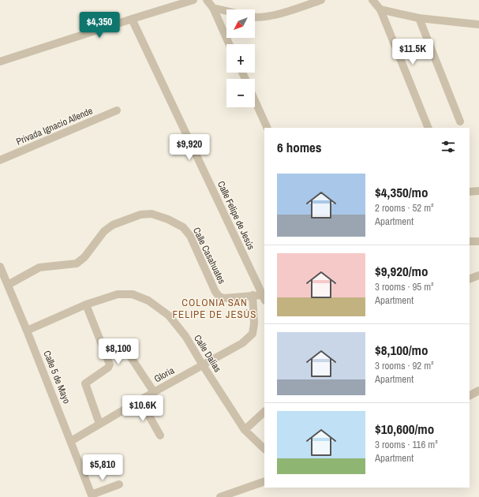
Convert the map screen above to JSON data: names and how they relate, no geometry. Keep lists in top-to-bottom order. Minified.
{"streets":{"street":["Privada Ignacio Allende","Calle Felipe de Jesús","Calle Casahuates","Calle Dalias","Gloria","Calle 5 de Mayo"]},"crossings":[["Calle Felipe de Jesús","Calle Casahuates"],["Calle Casahuates","Gloria"],["Calle Casahuates","Calle 5 de Mayo"],["Calle Dalias","Gloria"],["Calle Dalias","Calle 5 de Mayo"],["Gloria","Calle 5 de Mayo"]],"districts":["COLONIA SAN FELIPE DE JESÚS"],"north":"bottom left","page":{"map_buttons":["+","−"],"price":["$4,350","$11.5K","$9,920","$8,100","$10.6K","$5,810"],"heading":"6 homes","list":[{"name":"$4,350/mo","note":"2 rooms · 52 m² · Apartment"},{"name":"$9,920/mo","note":"3 rooms · 95 m² · Apartment"},{"name":"$8,100/mo","note":"3 rooms · 92 m² · Apartment"},{"name":"$10,600/mo","note":"3 rooms · 116 m² · Apartment"}]}}
